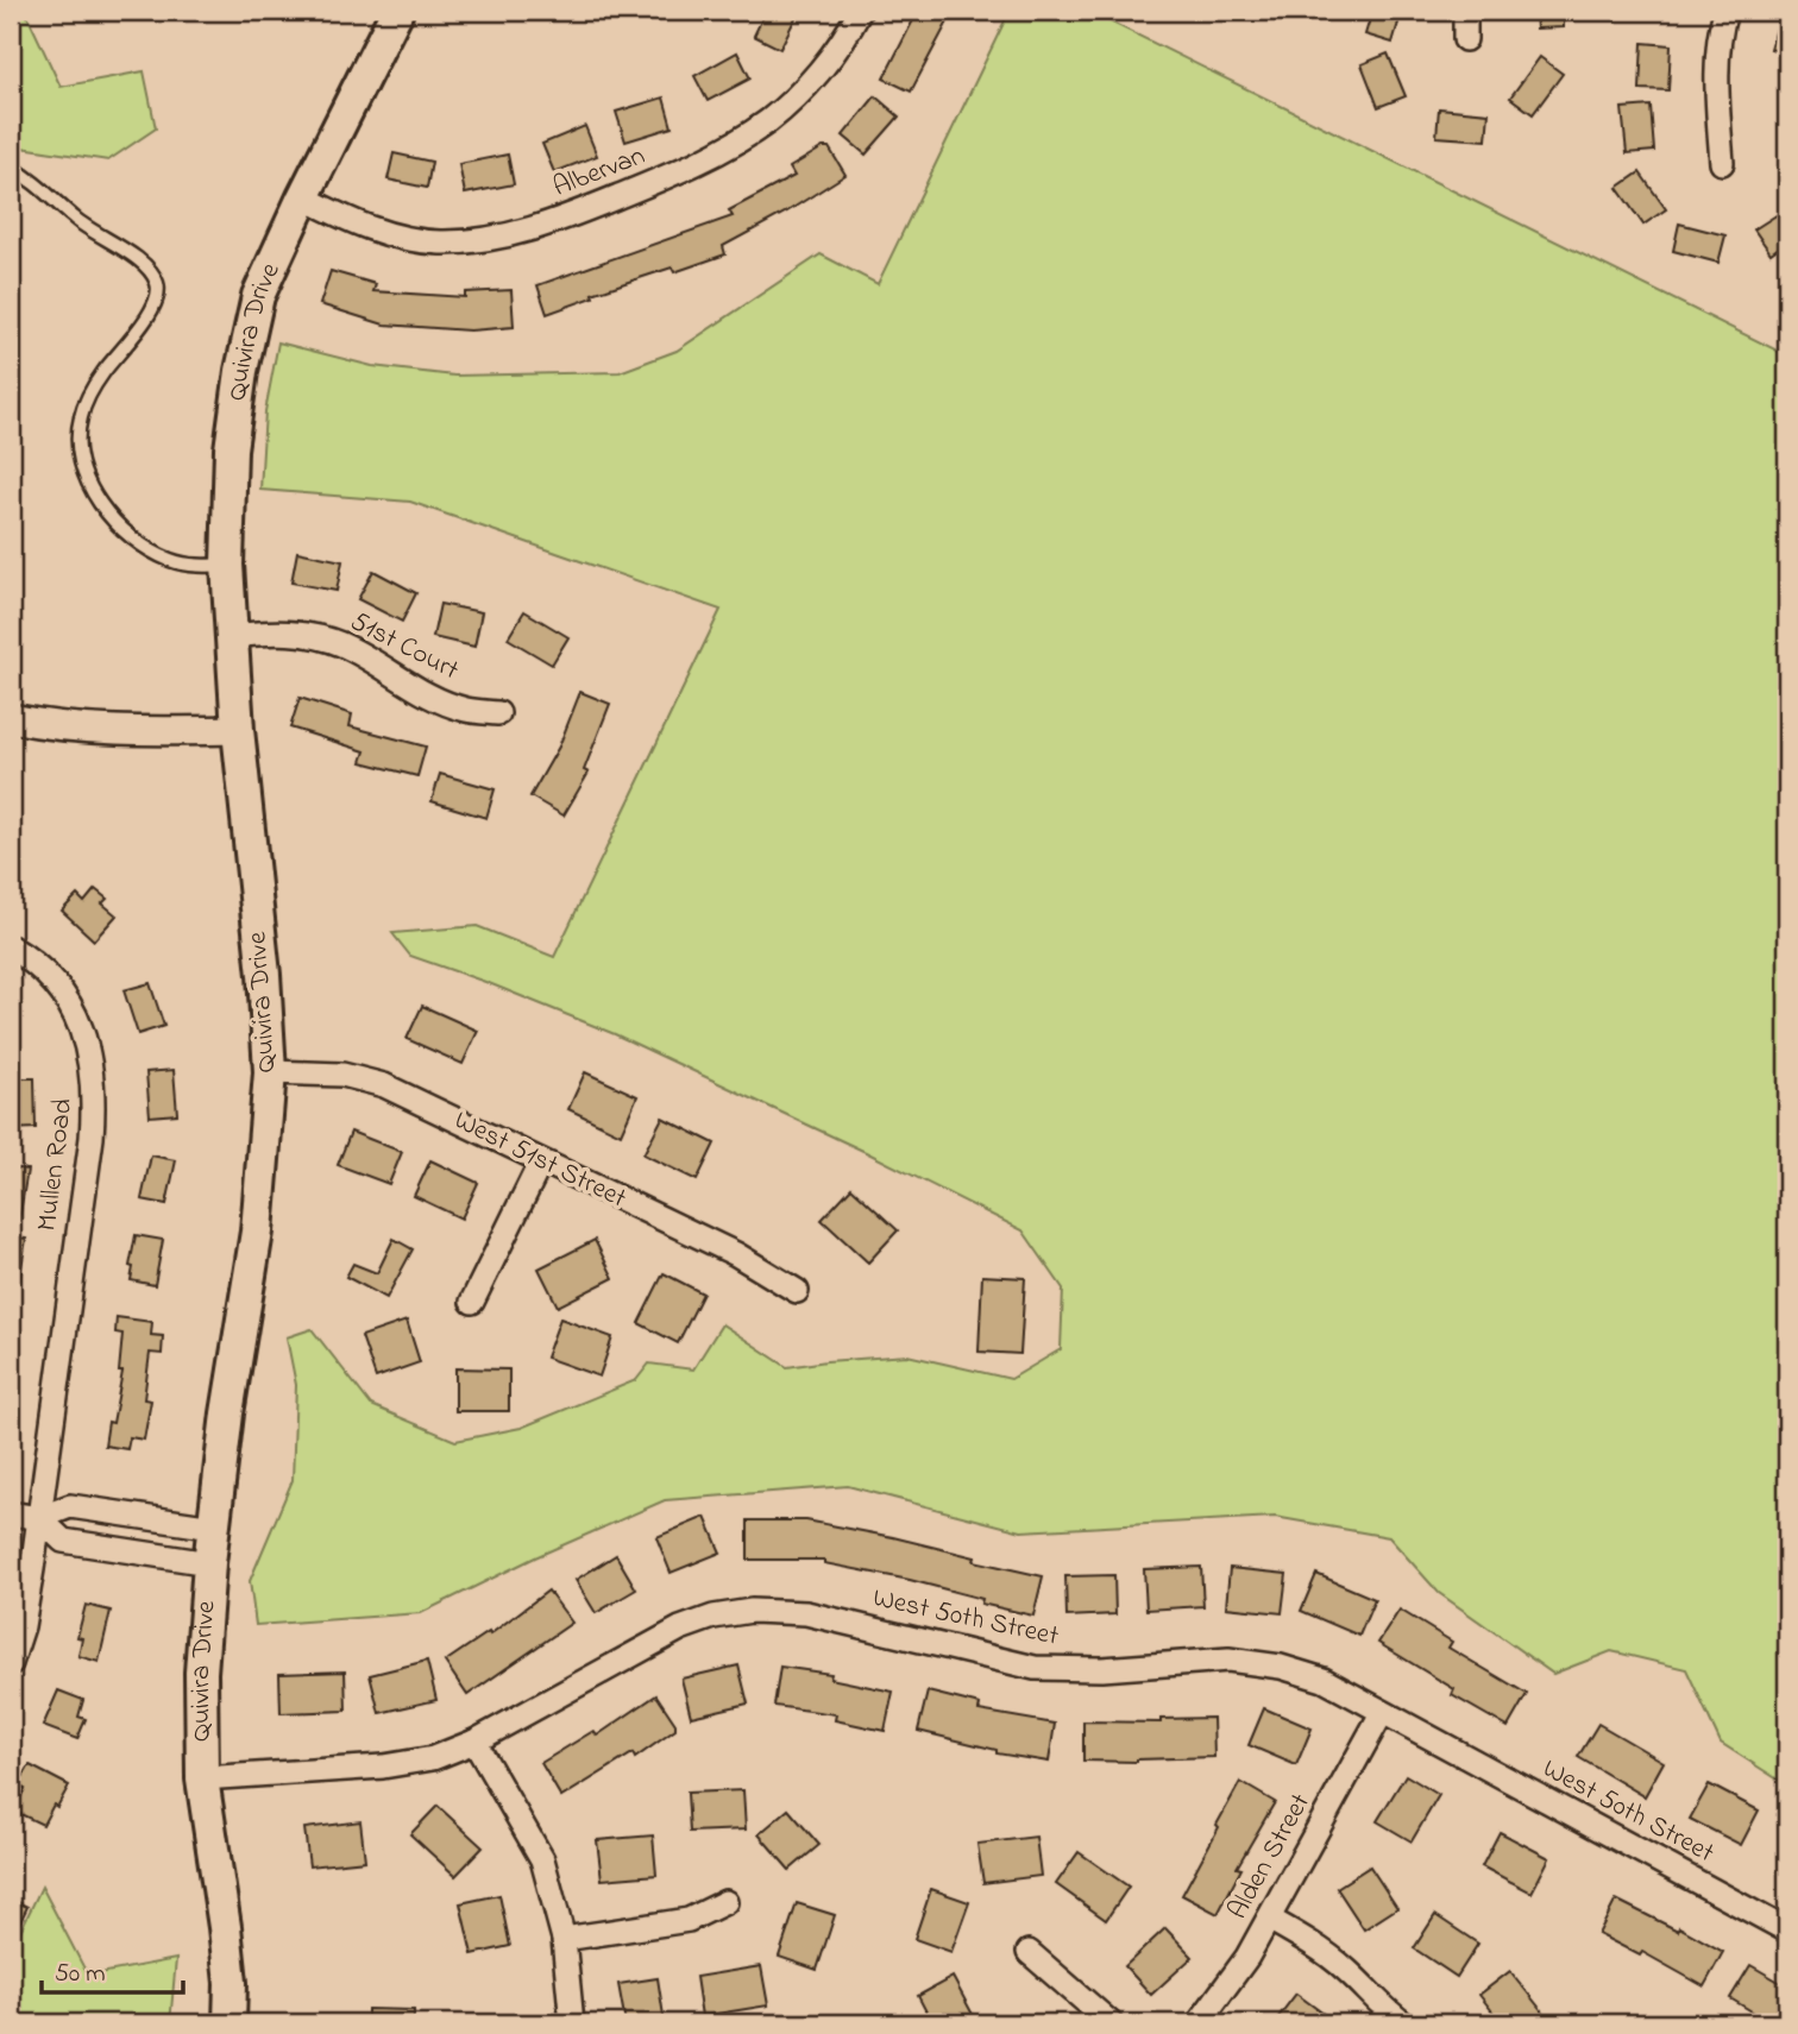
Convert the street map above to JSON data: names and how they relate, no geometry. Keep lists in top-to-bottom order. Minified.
{"streets":{"main road":["Quivira Drive"],"street":["Albervan","51st Court","West 51st Street","Mullen Road","West 50th Street","Alden Street"]},"crossings":[["Albervan","Quivira Drive"],["Quivira Drive","51st Court"],["Quivira Drive","West 51st Street"],["Quivira Drive","West 50th Street"],["West 50th Street","Alden Street"]],"scale_bar":"50 m"}
